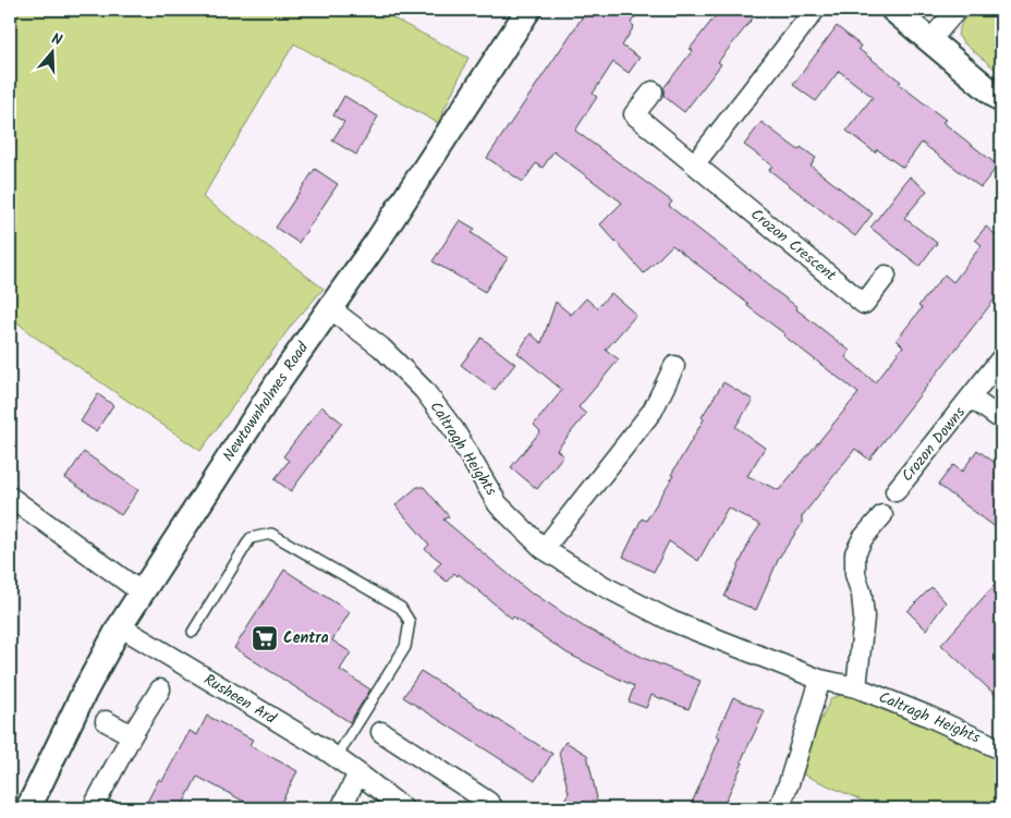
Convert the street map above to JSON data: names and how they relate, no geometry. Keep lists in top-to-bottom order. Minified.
{"streets":{"street":["Crozon Crescent","Newtownholmes Road","Crozon Downs","Caltragh Heights","Rusheen Ard"]},"crossings":[["Newtownholmes Road","Caltragh Heights"],["Newtownholmes Road","Rusheen Ard"]],"places":{"supermarket":["Centra"]},"north":"top"}
